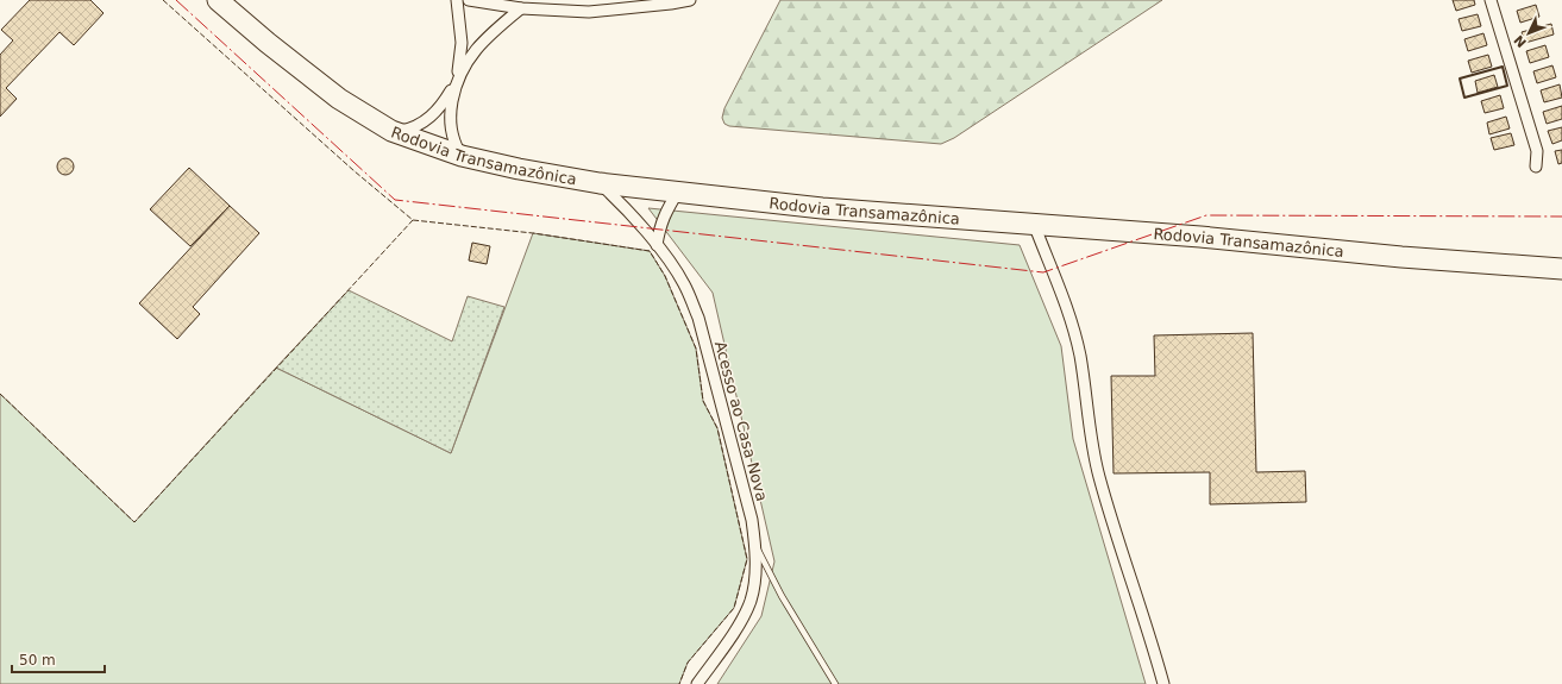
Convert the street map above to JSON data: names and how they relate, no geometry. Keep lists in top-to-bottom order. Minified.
{"streets":{"highway":["Rodovia Transamazônica"],"street":["Acesso ao Casa Nova"]},"crossings":[["Rodovia Transamazônica","Acesso ao Casa Nova"]],"scale_bar":"50 m","north":"bottom left"}
